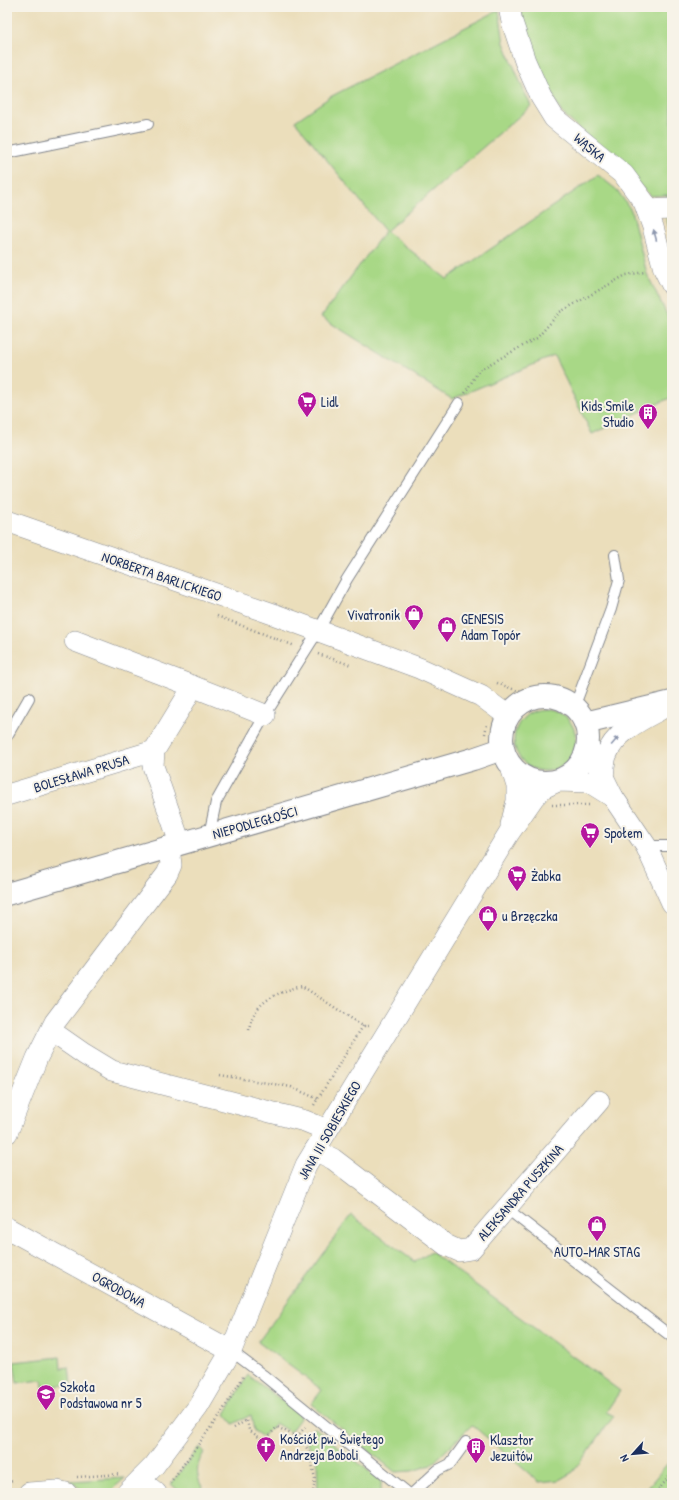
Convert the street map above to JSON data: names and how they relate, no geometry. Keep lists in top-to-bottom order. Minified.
{"streets":{"street":["WĄSKA","NORBERTA BARLICKIEGO","BOLESŁAWA PRUSA","NIEPODLEGŁOŚCI","JANA III SOBIESKIEGO","ALEKSANDRA PUSZKINA","OGRODOWA"]},"crossings":[["NORBERTA BARLICKIEGO","NIEPODLEGŁOŚCI"],["NORBERTA BARLICKIEGO","JANA III SOBIESKIEGO"],["NIEPODLEGŁOŚCI","JANA III SOBIESKIEGO"],["JANA III SOBIESKIEGO","ALEKSANDRA PUSZKINA"],["JANA III SOBIESKIEGO","OGRODOWA"]],"places":{"supermarket":["Lidl","Społem","Żabka"],"building":["Kids Smile Studio","Klasztor Jezuitów"],"shop":["Vivatronik","GENESIS Adam Topór","u Brzęczka","AUTO-MAR STAG"],"school or university":["Szkoła Podstawowa nr 5"],"church":["Kościół pw. Świętego Andrzeja Boboli"]},"north":"bottom left"}
